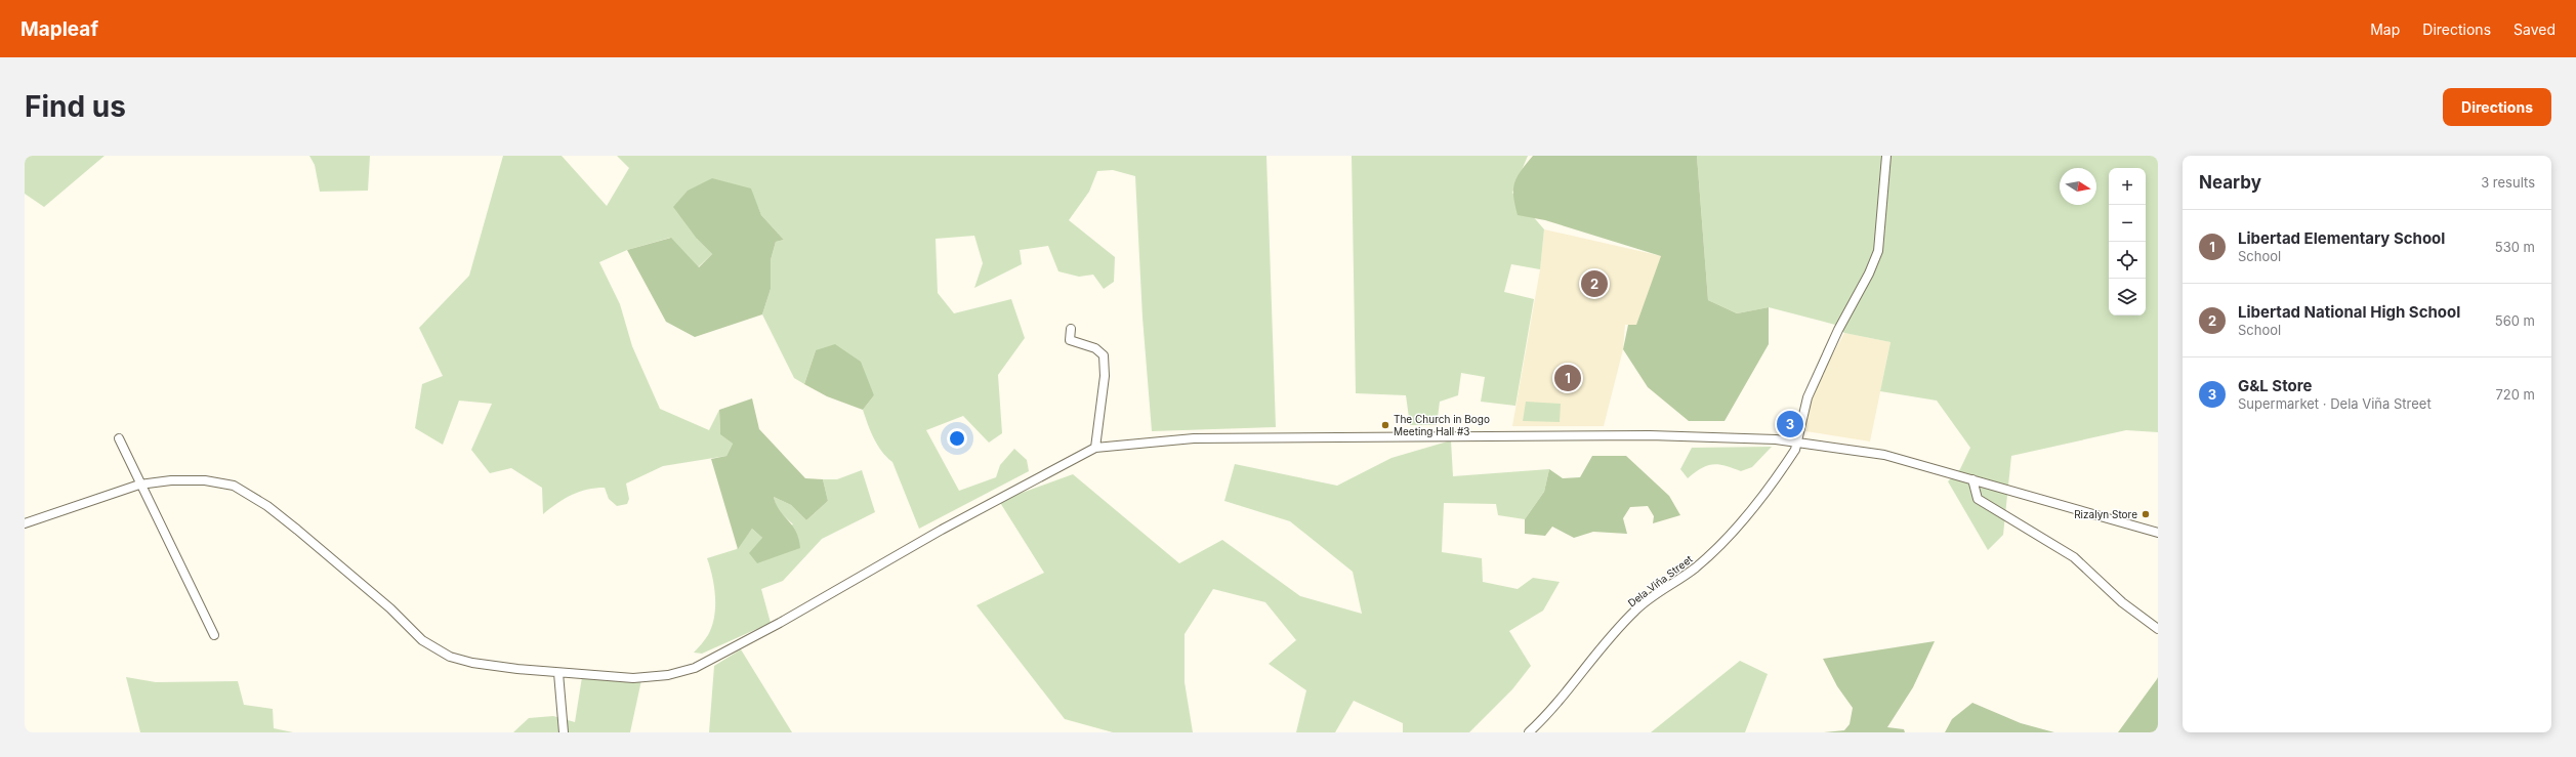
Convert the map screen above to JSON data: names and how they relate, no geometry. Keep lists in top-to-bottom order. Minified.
{"streets":{"street":["Dela Viña Street"]},"places":["The Church in Bogo Meeting Hall #3","Rizalyn Store"],"north":"right","page":{"header":"Mapleaf","nav":["Map","Directions","Saved"],"buttons":"Directions","title":"Find us","heading":["Nearby","3 results"],"map_buttons":["+","−"],"list":[{"mark":"1","name":"Libertad Elementary School","note":"School","value":"530 m"},{"mark":"2","name":"Libertad National High School","note":"School","value":"560 m"},{"mark":"3","name":"G&L Store","note":"Supermarket · Dela Viña Street","value":"720 m"}],"pins":["2","1","3"]}}
